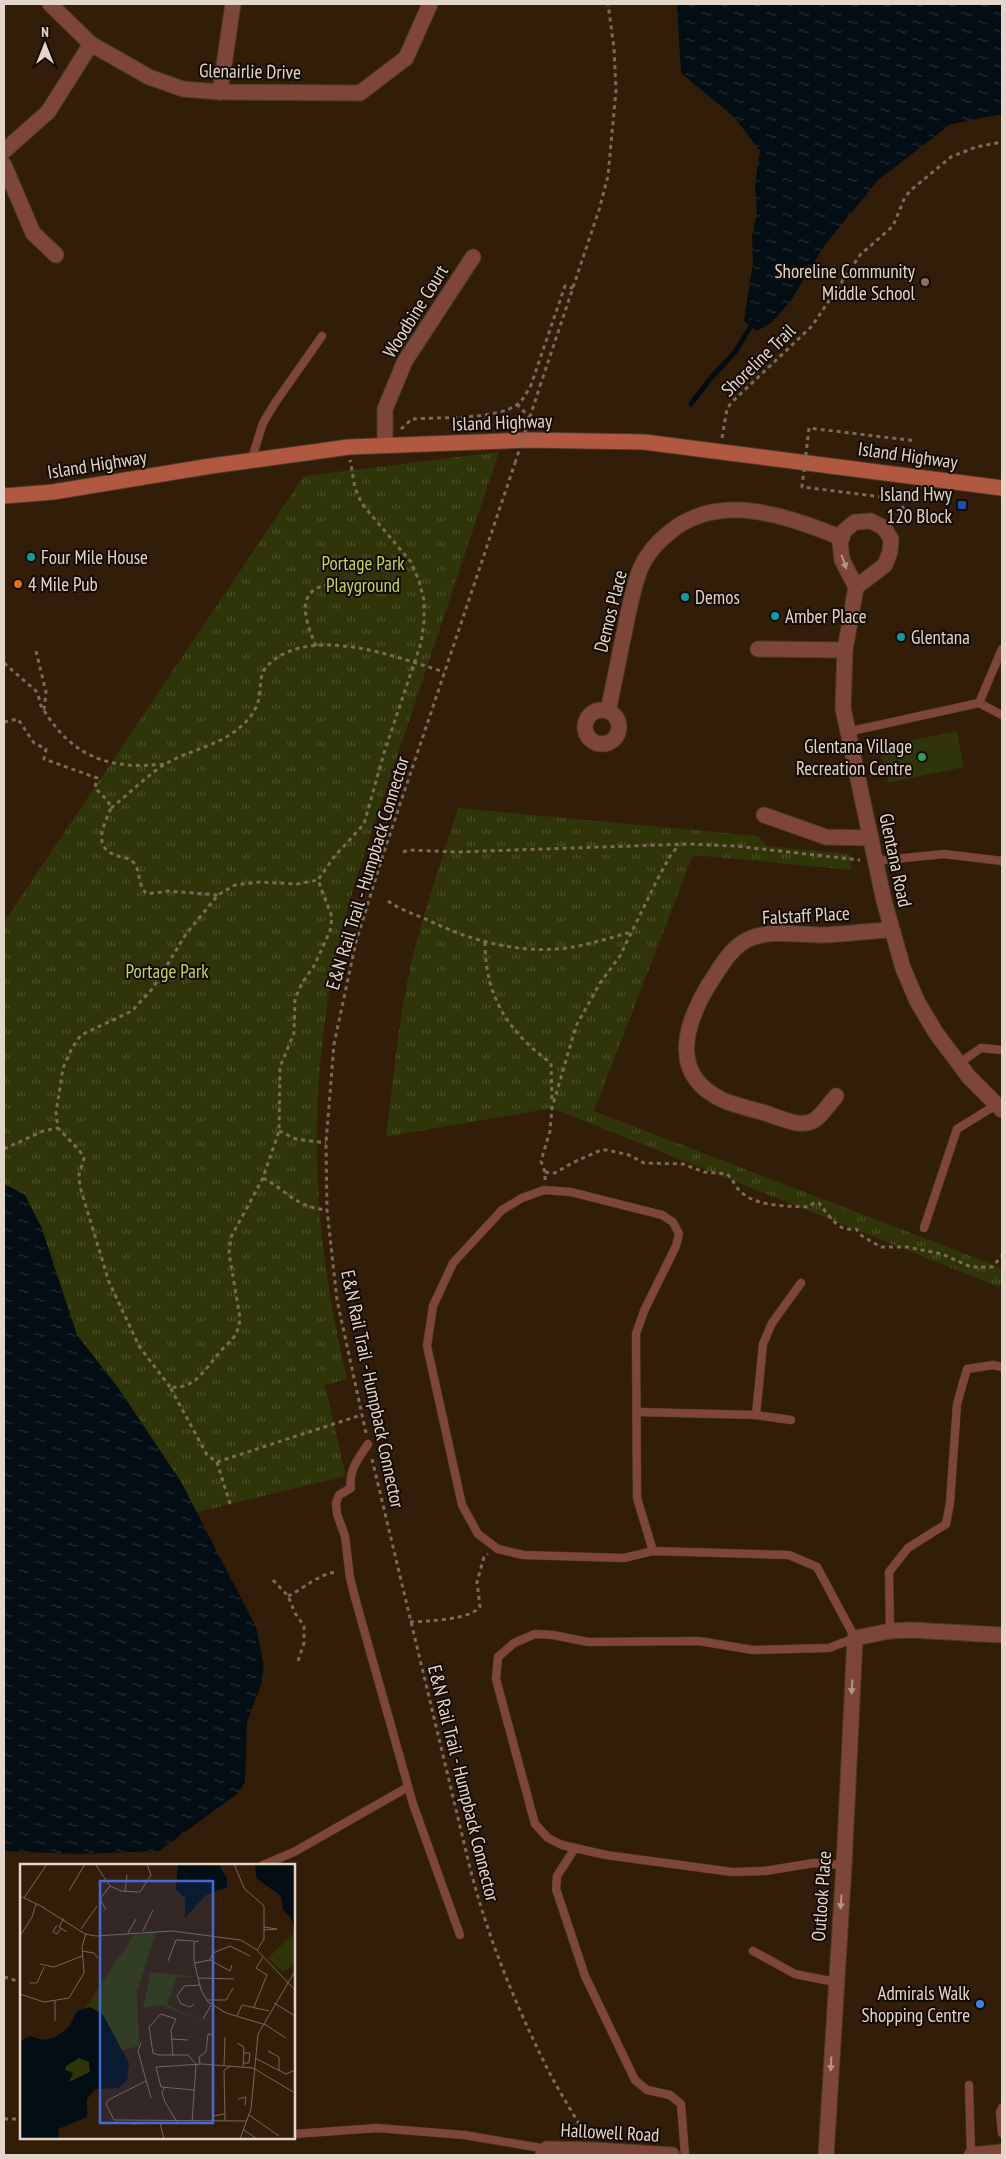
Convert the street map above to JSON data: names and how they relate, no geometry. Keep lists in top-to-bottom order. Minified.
{"streets":{"main road":["Island Highway"],"street":["Glenairlie Drive","Woodbine Court","Demos Place","Glentana Road","Falstaff Place","Outlook Place","Hallowell Road"],"path":["Shoreline Trail","E&N Rail Trail - Humpback Connector"]},"crossings":[["Woodbine Court","Island Highway"],["Shoreline Trail","Island Highway"],["Demos Place","Glentana Road"],["Glentana Road","Falstaff Place"],["E&N Rail Trail - Humpback Connector","Hallowell Road"]],"one_way":["Outlook Place"],"parks":["Portage Park Playground","Portage Park"],"places":{"other":["Shoreline Community Middle School","Four Mile House","4 Mile Pub","Demos","Amber Place","Glentana","Glentana Village Recreation Centre","Admirals Walk Shopping Centre"],"transit":["Island Hwy 120 Block"]},"north":"top"}
